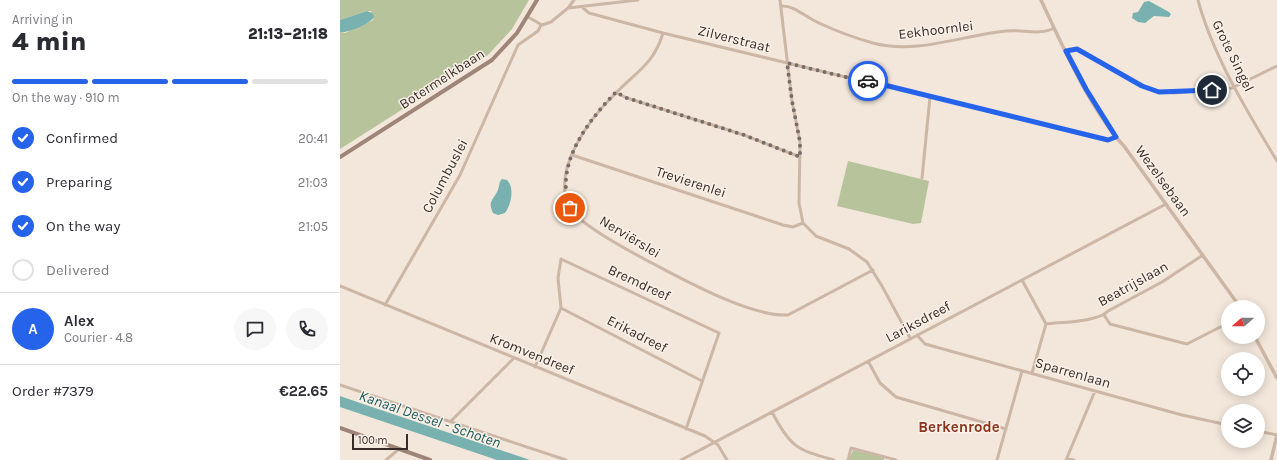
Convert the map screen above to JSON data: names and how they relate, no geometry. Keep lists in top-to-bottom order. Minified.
{"streets":{"main road":["Botermelkbaan"],"street":["Eekhoornlei","Zilverstraat","Grote Singel","Columbuslei","Wezelsebaan","Trevierenlei","Nerviërslei","Bremdreef","Beatrijslaan","Lariksdreef","Erikadreef","Kromvendreef","Sparrenlaan"]},"crossings":[["Eekhoornlei","Wezelsebaan"],["Zilverstraat","Wezelsebaan"],["Zilverstraat","Nerviërslei"],["Columbuslei","Kromvendreef"],["Wezelsebaan","Beatrijslaan"],["Wezelsebaan","Lariksdreef"],["Trevierenlei","Nerviërslei"],["Bremdreef","Erikadreef"],["Bremdreef","Kromvendreef"],["Lariksdreef","Kromvendreef"],["Lariksdreef","Sparrenlaan"]],"districts":["Berkenrode"],"water":["Kanaal Dessel - Schoten"],"scale_bar":"100 m","north":"left","page":{"heading":["4 min","Arriving in","21:13–21:18"],"panel":["Alex","Courier · 4.8","Order #7379","€22.65"],"bar":"On the way · 910 m","list":[["Confirmed","20:41"],["Preparing","21:03"],["On the way","21:05"],"Delivered"],"round":"A","scale":"100 m"}}
